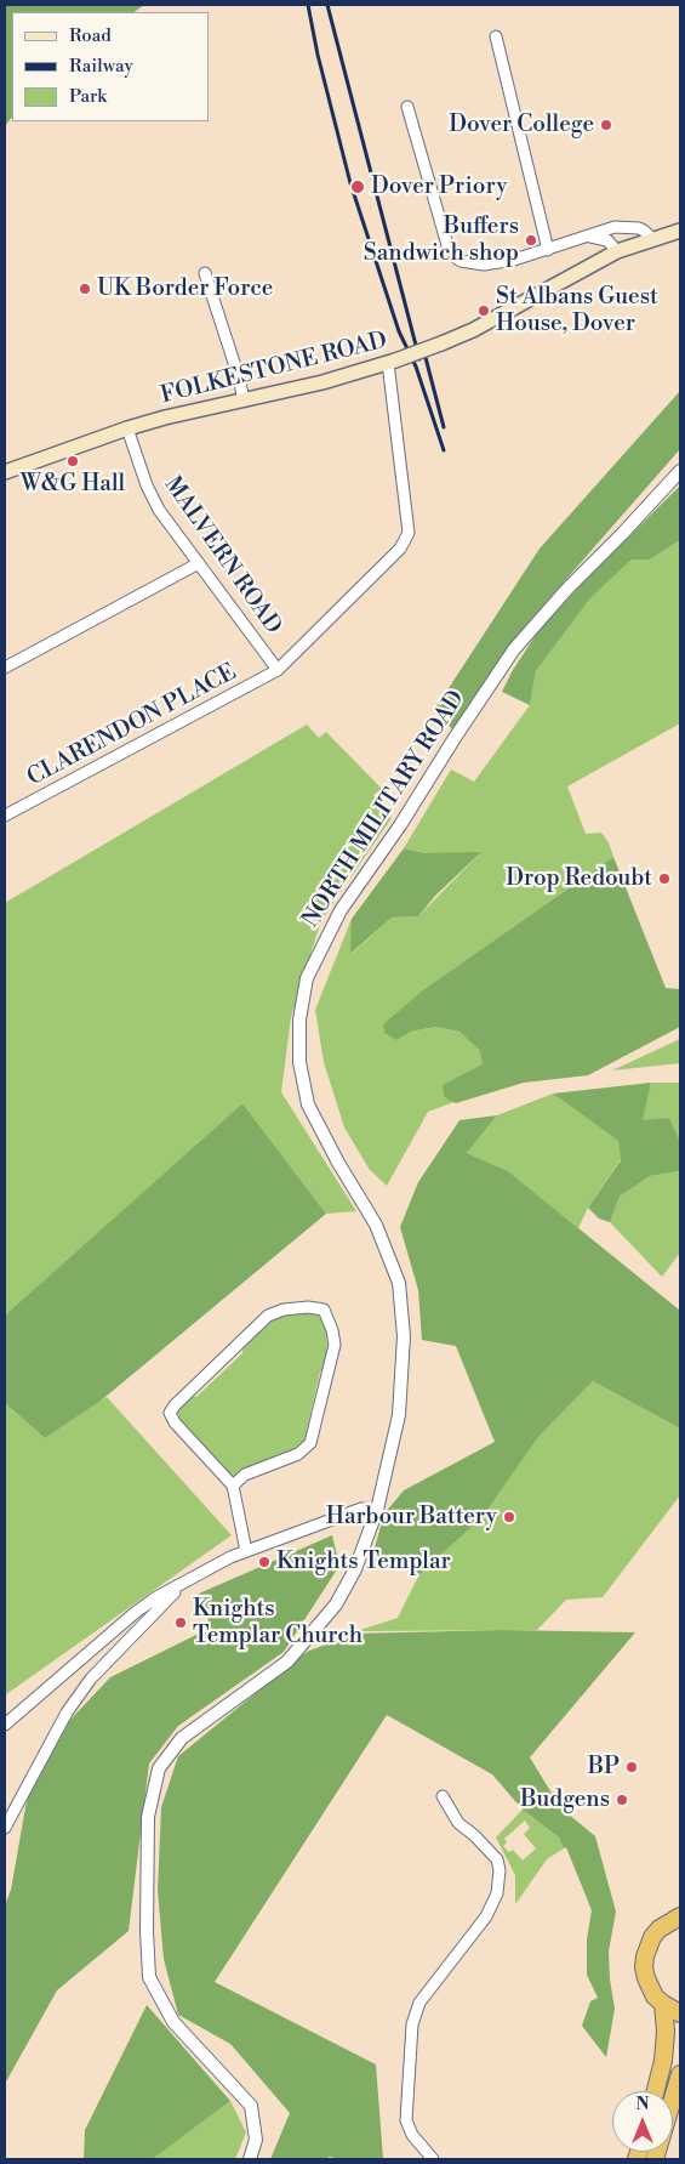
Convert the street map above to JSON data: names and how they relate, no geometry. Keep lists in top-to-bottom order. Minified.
{"streets":{"main road":["FOLKESTONE ROAD"],"street":["MALVERN ROAD","CLARENDON PLACE","NORTH MILITARY ROAD"]},"crossings":[["FOLKESTONE ROAD","MALVERN ROAD"],["FOLKESTONE ROAD","CLARENDON PLACE"],["MALVERN ROAD","CLARENDON PLACE"]],"places":["Dover College","Dover Priory","Buffers Sandwich shop","UK Border Force","St Albans Guest House, Dover","W&G Hall","Drop Redoubt","Harbour Battery","Knights Templar","Knights Templar Church","BP","Budgens"],"legend":["Road","Railway","Park"],"north":"top"}
